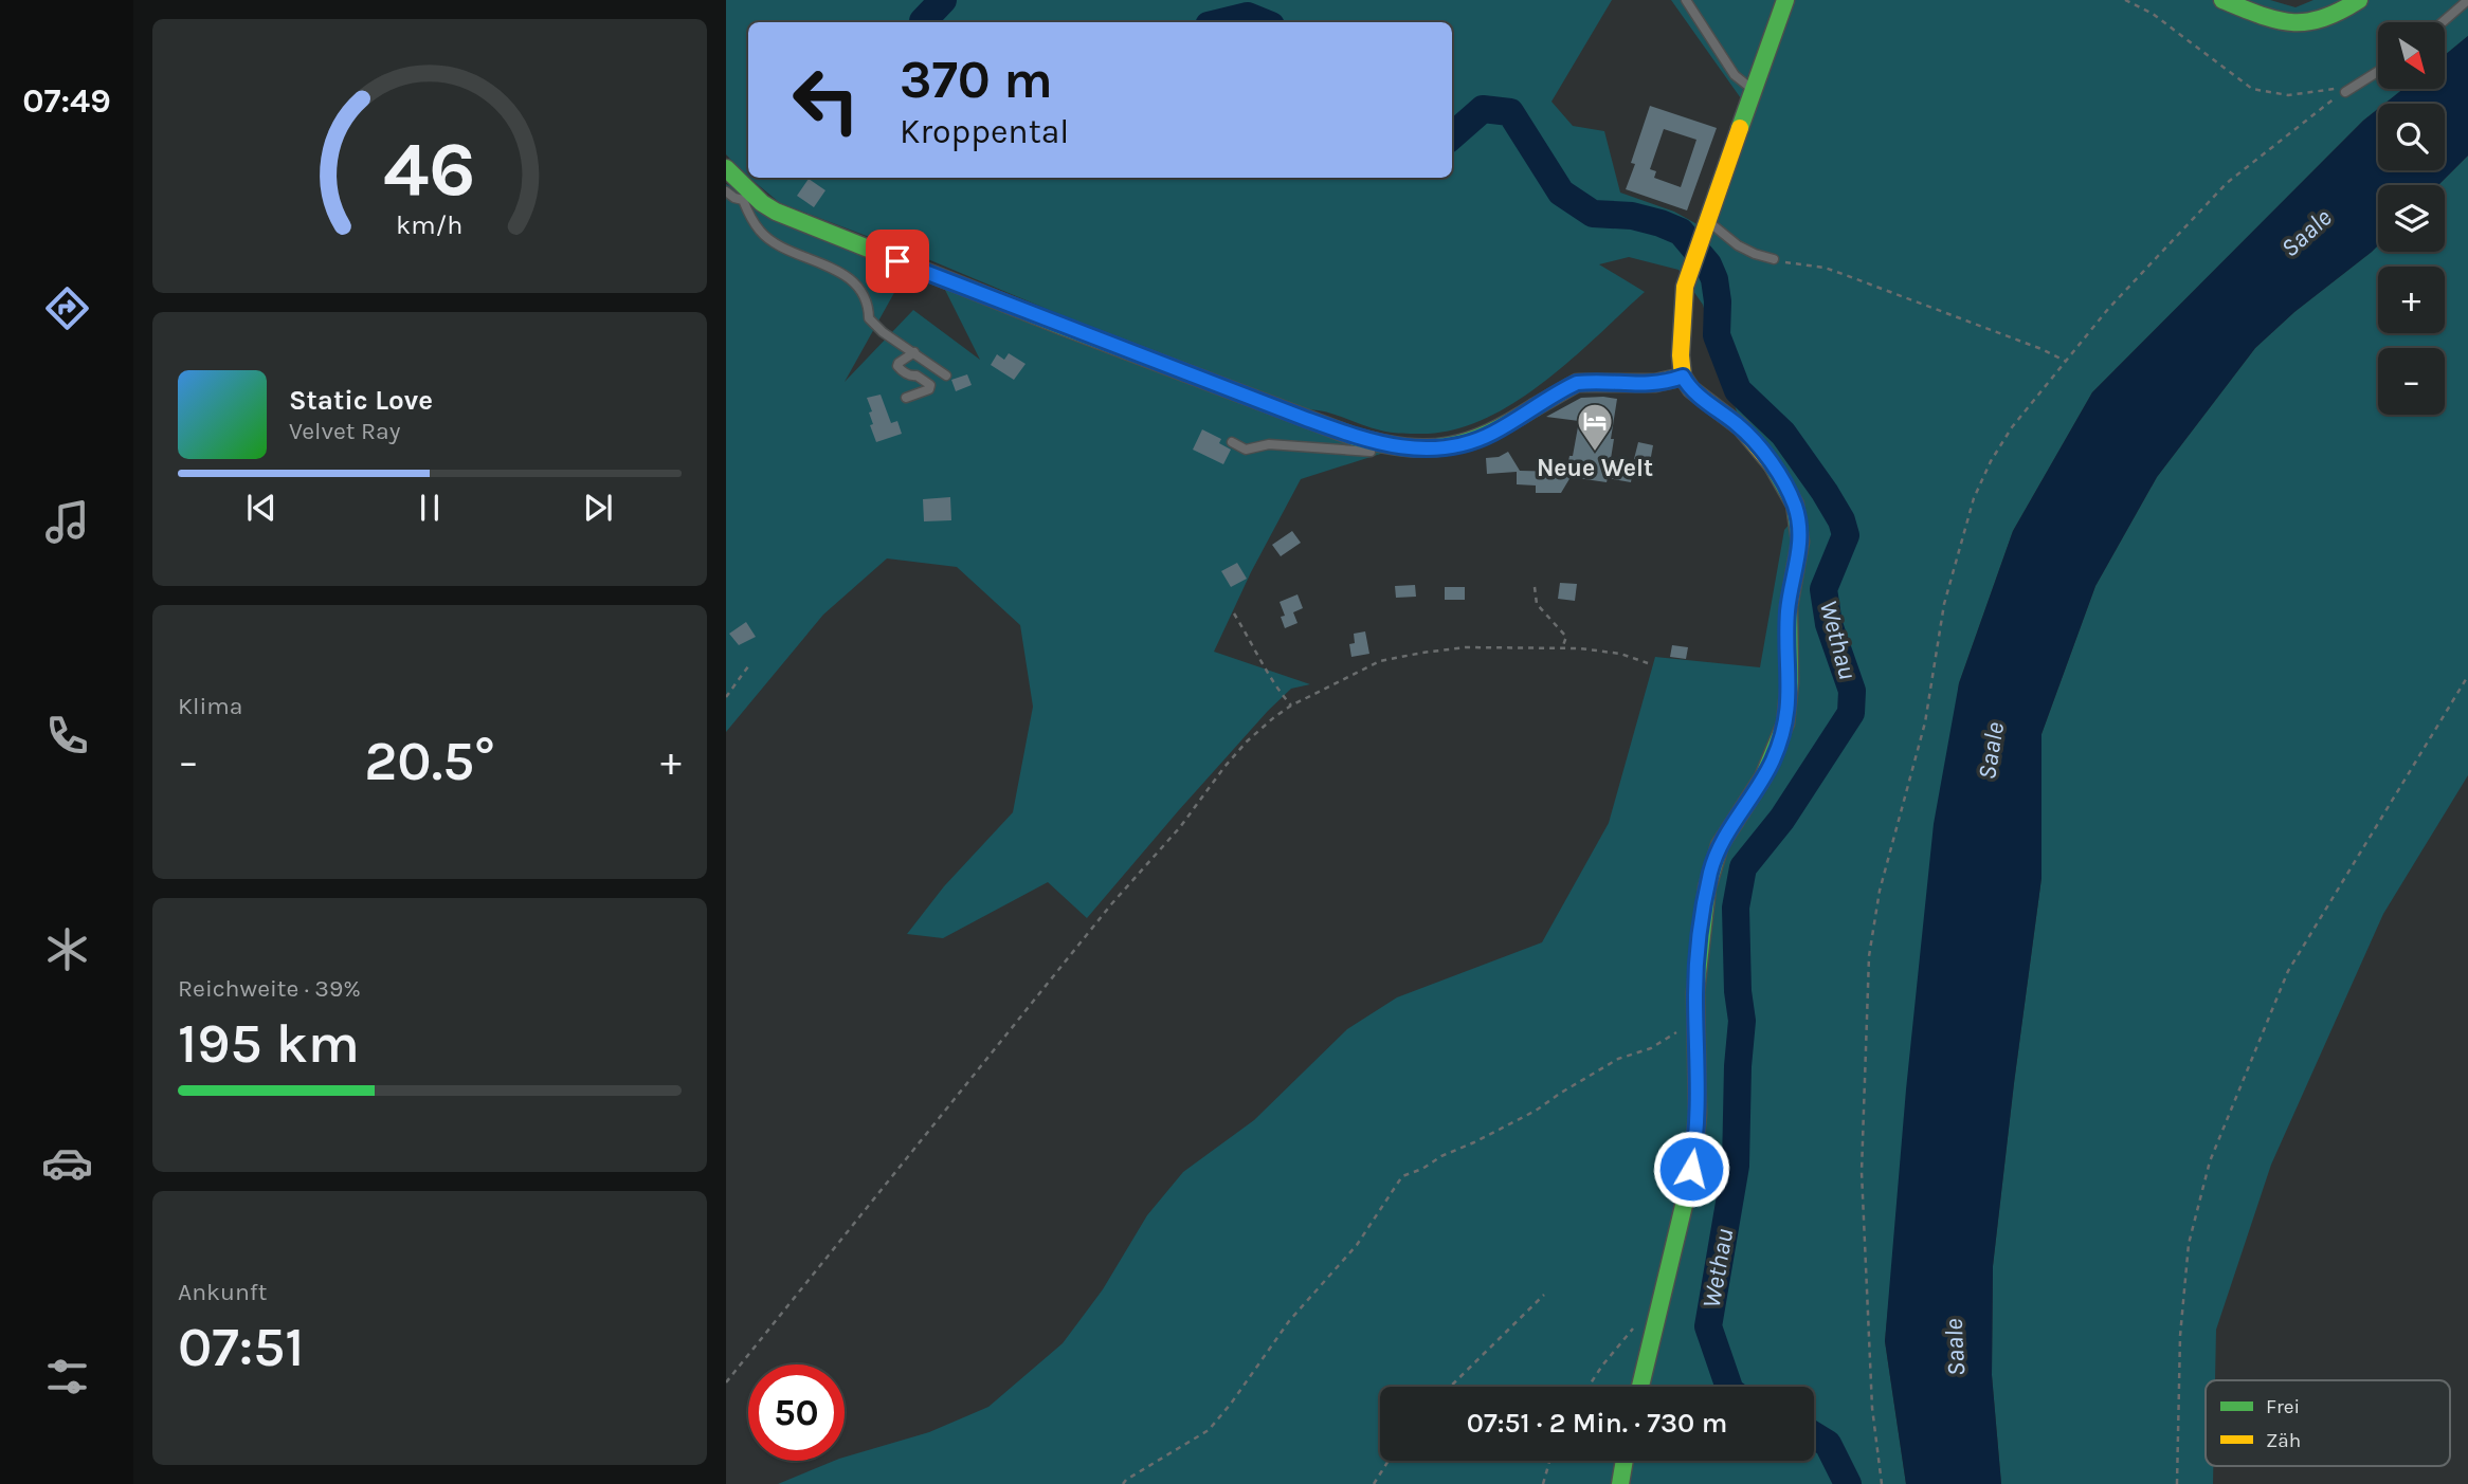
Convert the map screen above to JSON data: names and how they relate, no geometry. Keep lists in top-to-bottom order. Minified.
{"water":["Saale","Wethau"],"places":{"hotel":["Neue Welt"]},"legend":["Frei","Zäh"],"north":"bottom right","page":{"tabs":"07:49","map_buttons":["+","−"],"turn":["370 m","Kroppental"],"song":["Static Love","Velvet Ray"],"tile":["Klima",["Reichweite · 39%","195 km"],["Ankunft","07:51"]],"heat":["−","20.5°","+"],"limit":"50","trip":"07:51 · 2 Min. · 730 m","gauge":["46","km/h"]}}
